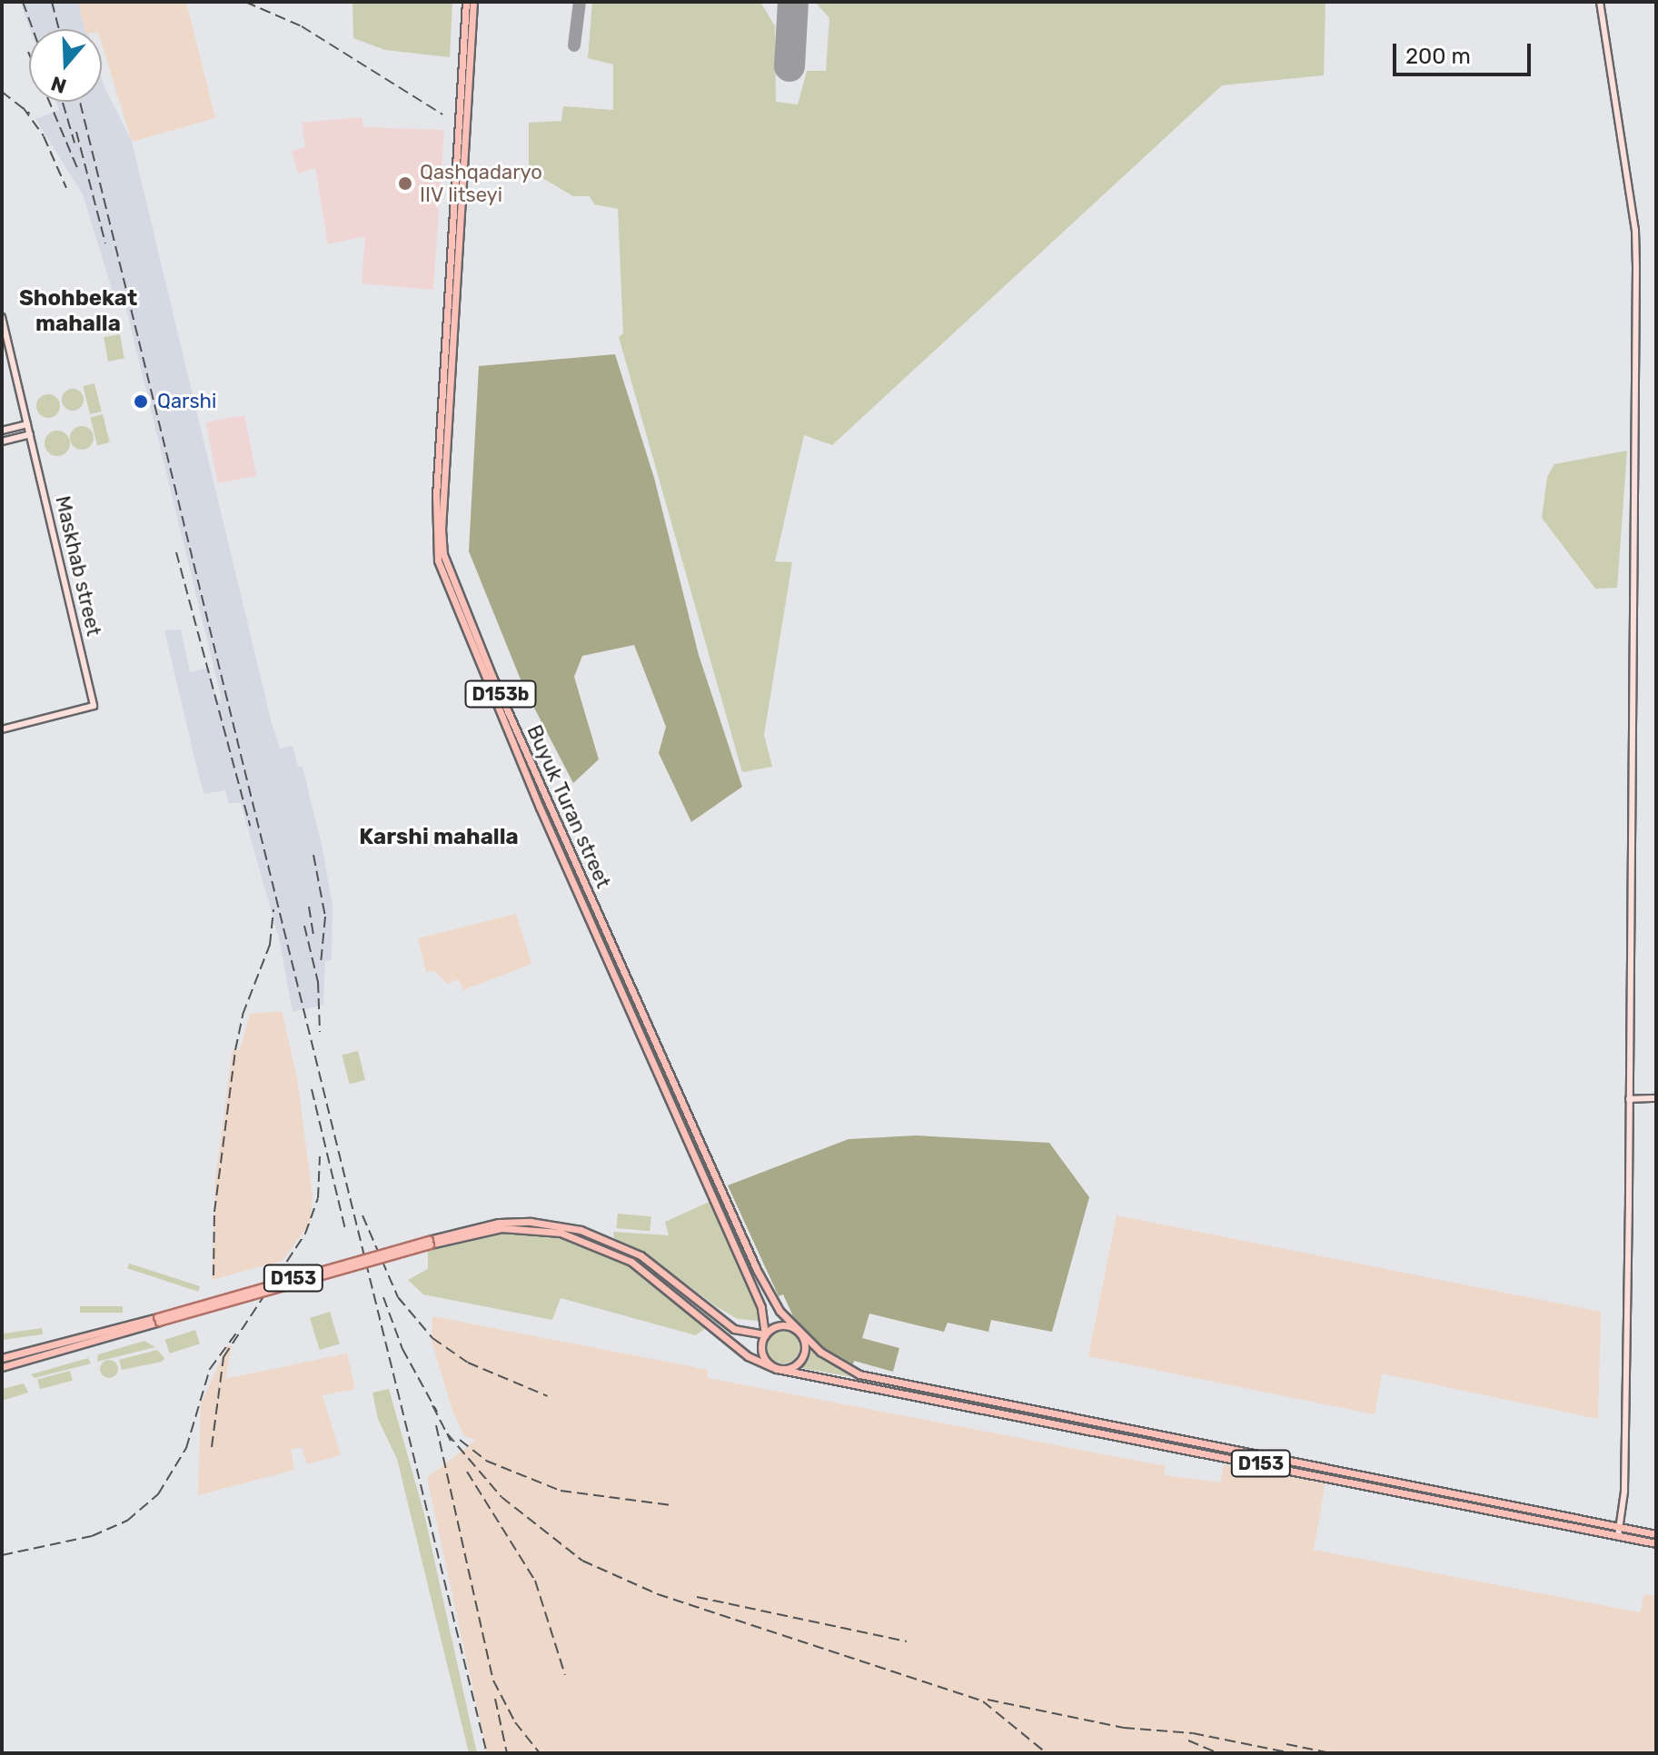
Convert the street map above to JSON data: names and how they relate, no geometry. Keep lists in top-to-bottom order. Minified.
{"streets":{"main road":["D153b","Buyuk Turan street","D153"],"street":["Maskhab street"]},"crossings":[["Buyuk Turan street","D153"]],"districts":["Shohbekat mahalla","Karshi mahalla"],"places":["Qashqadaryo IIV litseyi","Qarshi"],"scale_bar":"200 m","north":"bottom"}
